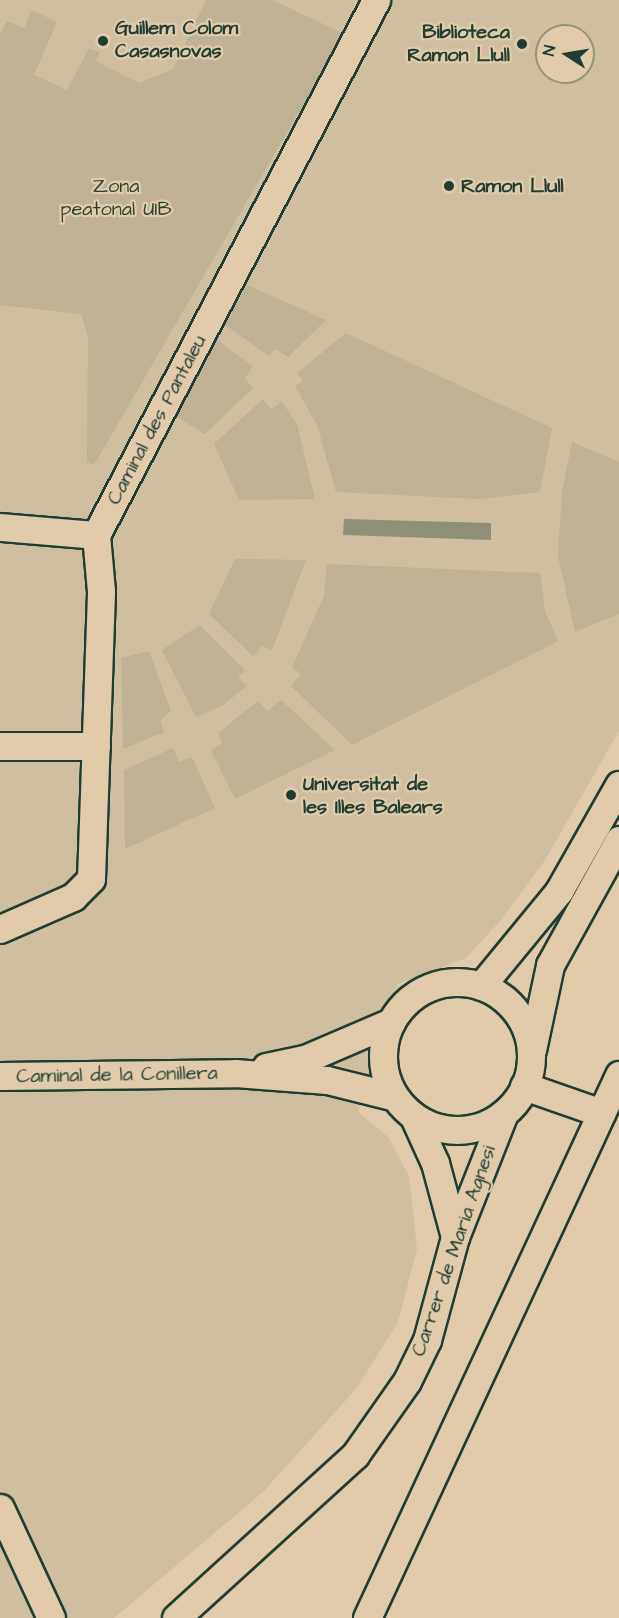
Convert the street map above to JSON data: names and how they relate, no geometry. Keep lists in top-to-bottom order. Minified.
{"streets":{"street":["Caminal des Pantaleu","Caminal de la Conillera","Carrer de Maria Agnesi"]},"parks":["Zona peatonal UIB"],"places":["Guillem Colom Casasnovas","Biblioteca Ramon Llull","Ramon Llull","Universitat de les Illes Balears"],"north":"left"}
